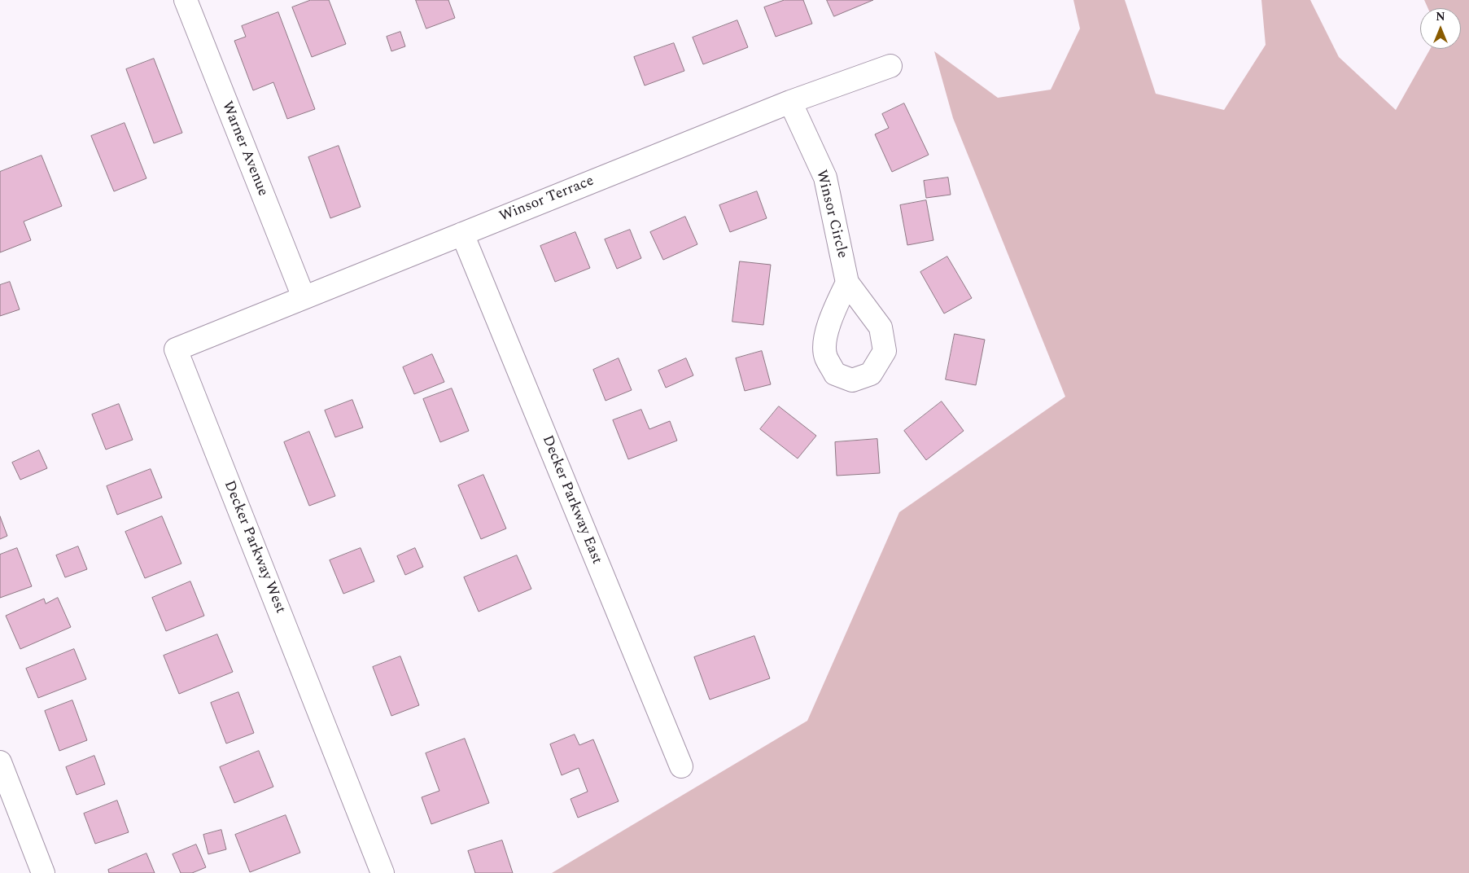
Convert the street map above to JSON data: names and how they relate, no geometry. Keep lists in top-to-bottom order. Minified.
{"streets":{"street":["Warner Avenue","Winsor Terrace","Winsor Circle","Decker Parkway East","Decker Parkway West"]},"crossings":[["Warner Avenue","Winsor Terrace"],["Warner Avenue","Decker Parkway West"],["Winsor Terrace","Winsor Circle"],["Winsor Terrace","Decker Parkway East"],["Winsor Terrace","Decker Parkway West"]],"north":"top"}
